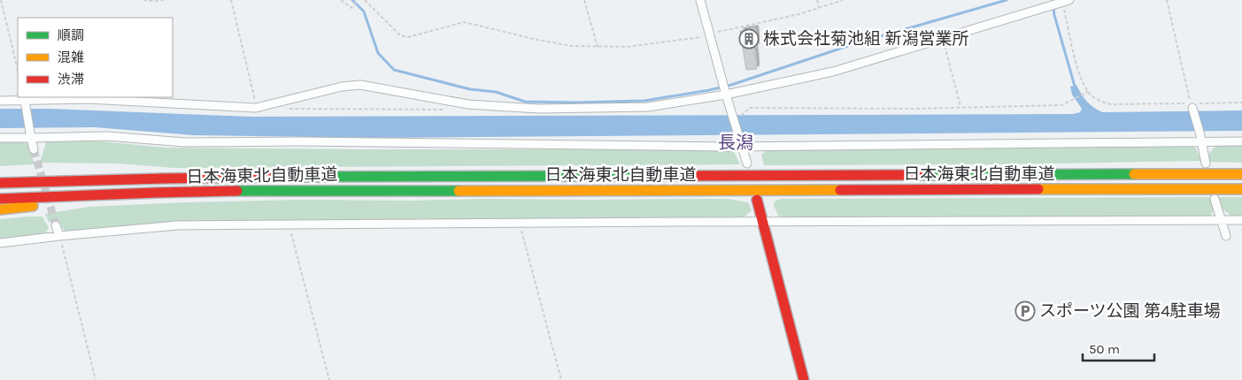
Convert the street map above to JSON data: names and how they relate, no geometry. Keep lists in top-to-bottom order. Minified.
{"streets":{"main road":["日本海東北自動車道"]},"districts":["長潟"],"places":{"building":["株式会社菊池組 新潟営業所"],"parking":["スポーツ公園 第4駐車場"]},"legend":["順調","混雑","渋滞"],"scale_bar":"50 m"}
